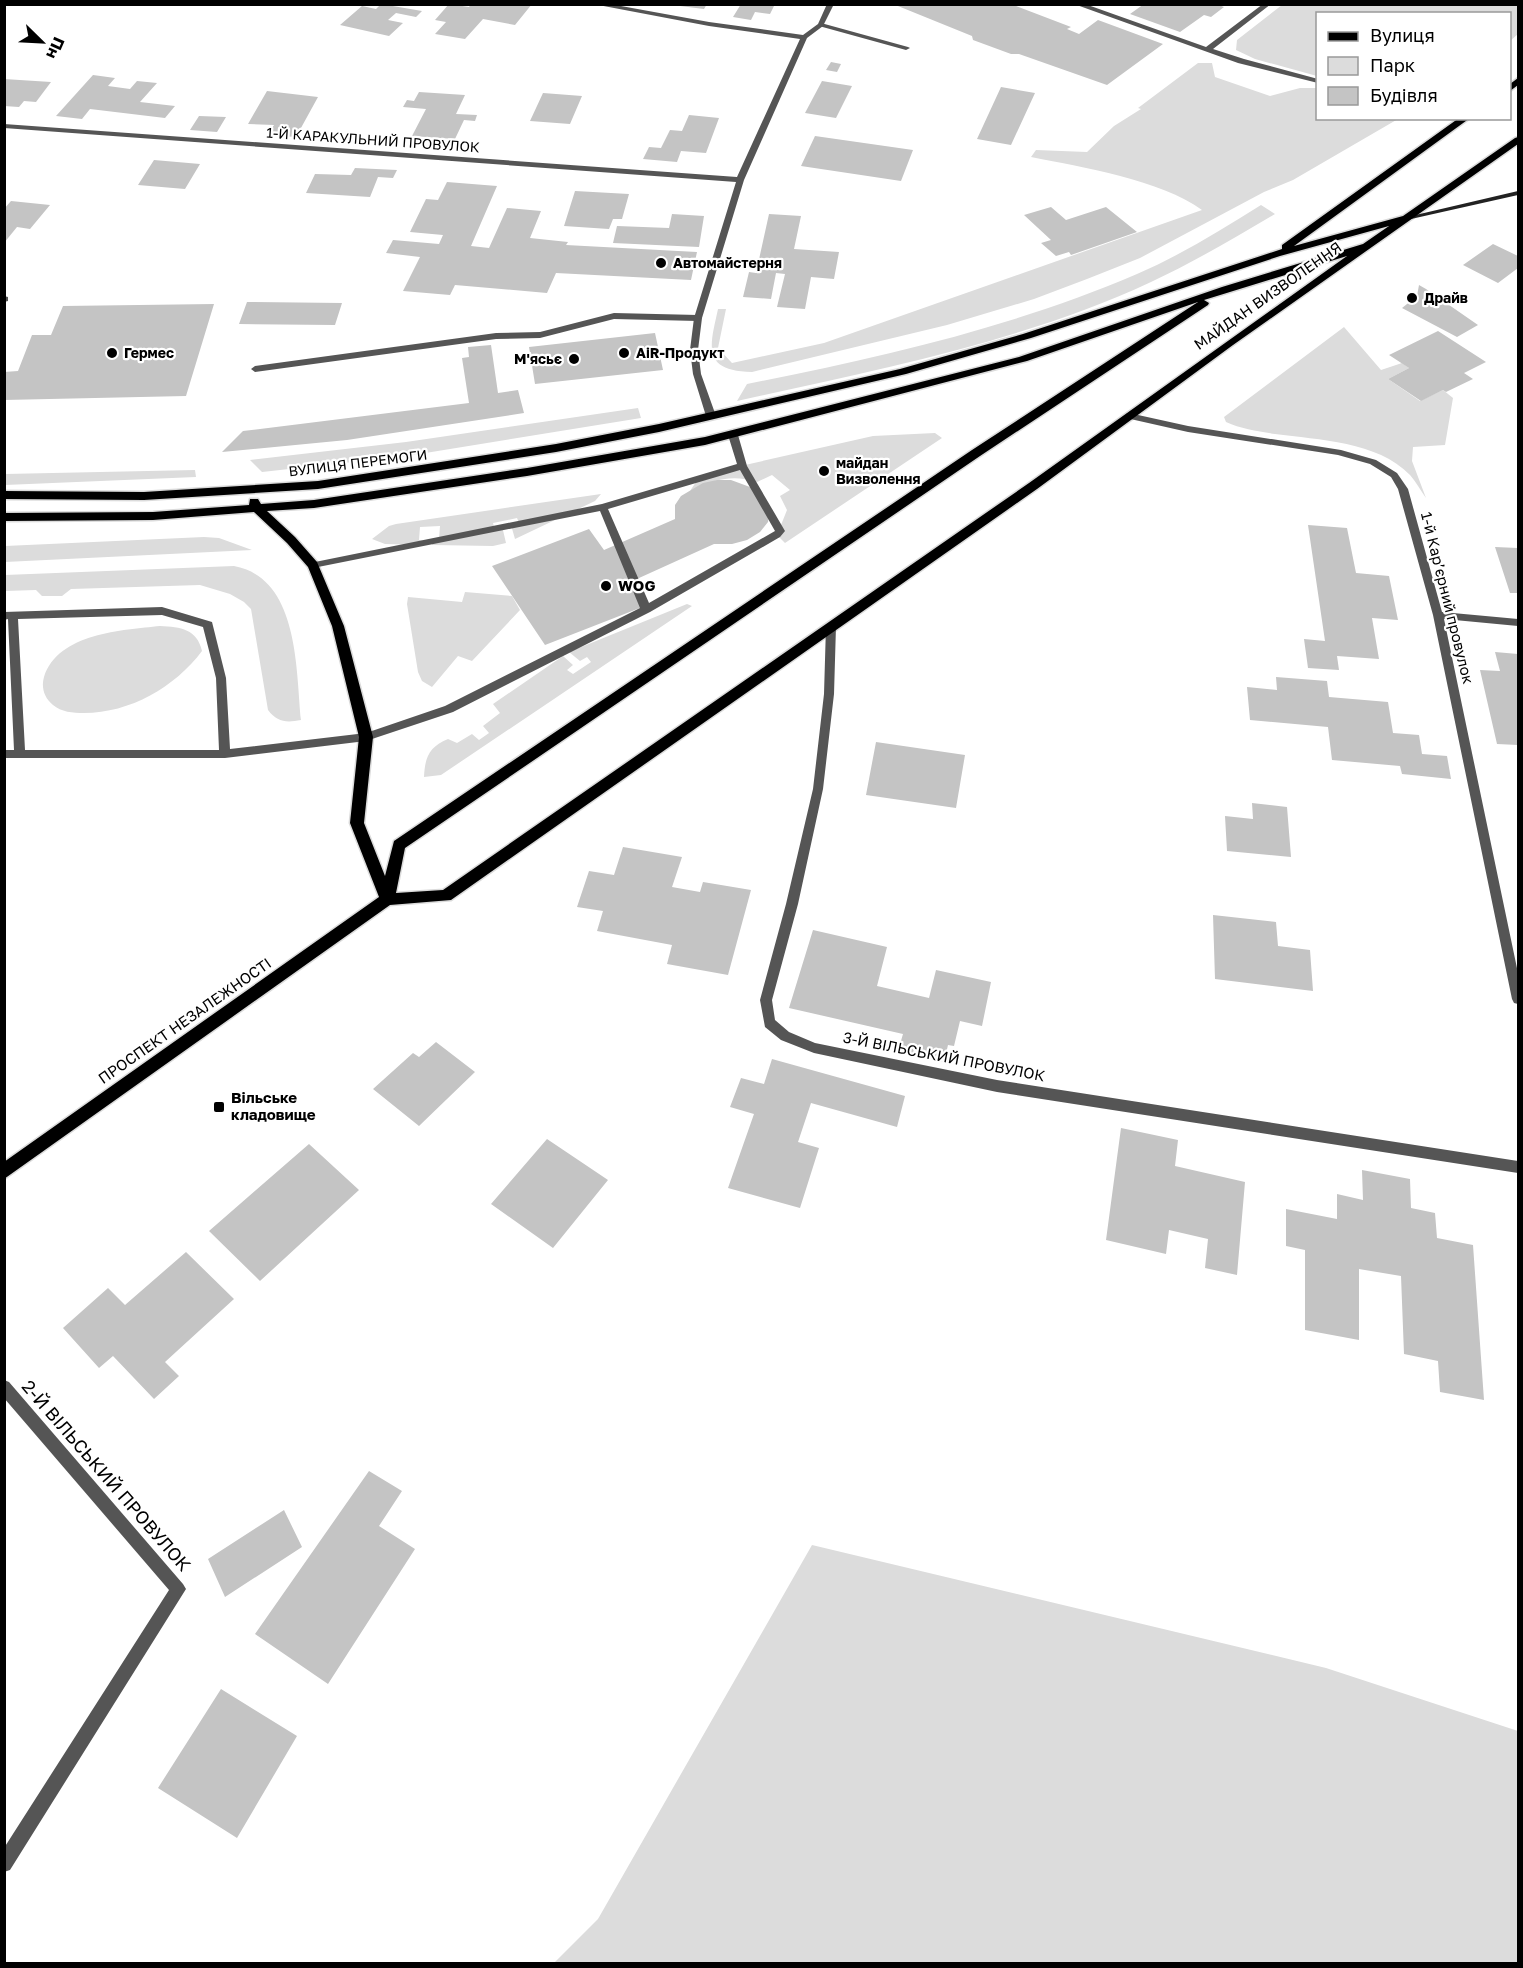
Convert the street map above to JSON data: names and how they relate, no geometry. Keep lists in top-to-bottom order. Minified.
{"streets":{"main road":["МАЙДАН ВИЗВОЛЕННЯ","ВУЛИЦЯ ПЕРЕМОГИ","ПРОСПЕКТ НЕЗАЛЕЖНОСТІ"],"street":["1-Й КАРАКУЛЬНИЙ ПРОВУЛОК","1-й Карʼєрний провулок","3-Й ВІЛЬСЬКИЙ ПРОВУЛОК","2-Й ВІЛЬСЬКИЙ ПРОВУЛОК"]},"crossings":[["МАЙДАН ВИЗВОЛЕННЯ","ВУЛИЦЯ ПЕРЕМОГИ"],["МАЙДАН ВИЗВОЛЕННЯ","1-й Карʼєрний провулок"],["МАЙДАН ВИЗВОЛЕННЯ","ПРОСПЕКТ НЕЗАЛЕЖНОСТІ"],["МАЙДАН ВИЗВОЛЕННЯ","3-Й ВІЛЬСЬКИЙ ПРОВУЛОК"]],"places":{"other":["Автомайстерня","Драйв","Гермес","AiR-Продукт","М'ясьє","майдан Визволення","WOG"],"transit":["Вільське кладовище"]},"legend":["Вулиця","Парк","Будівля"],"north":"bottom right"}
